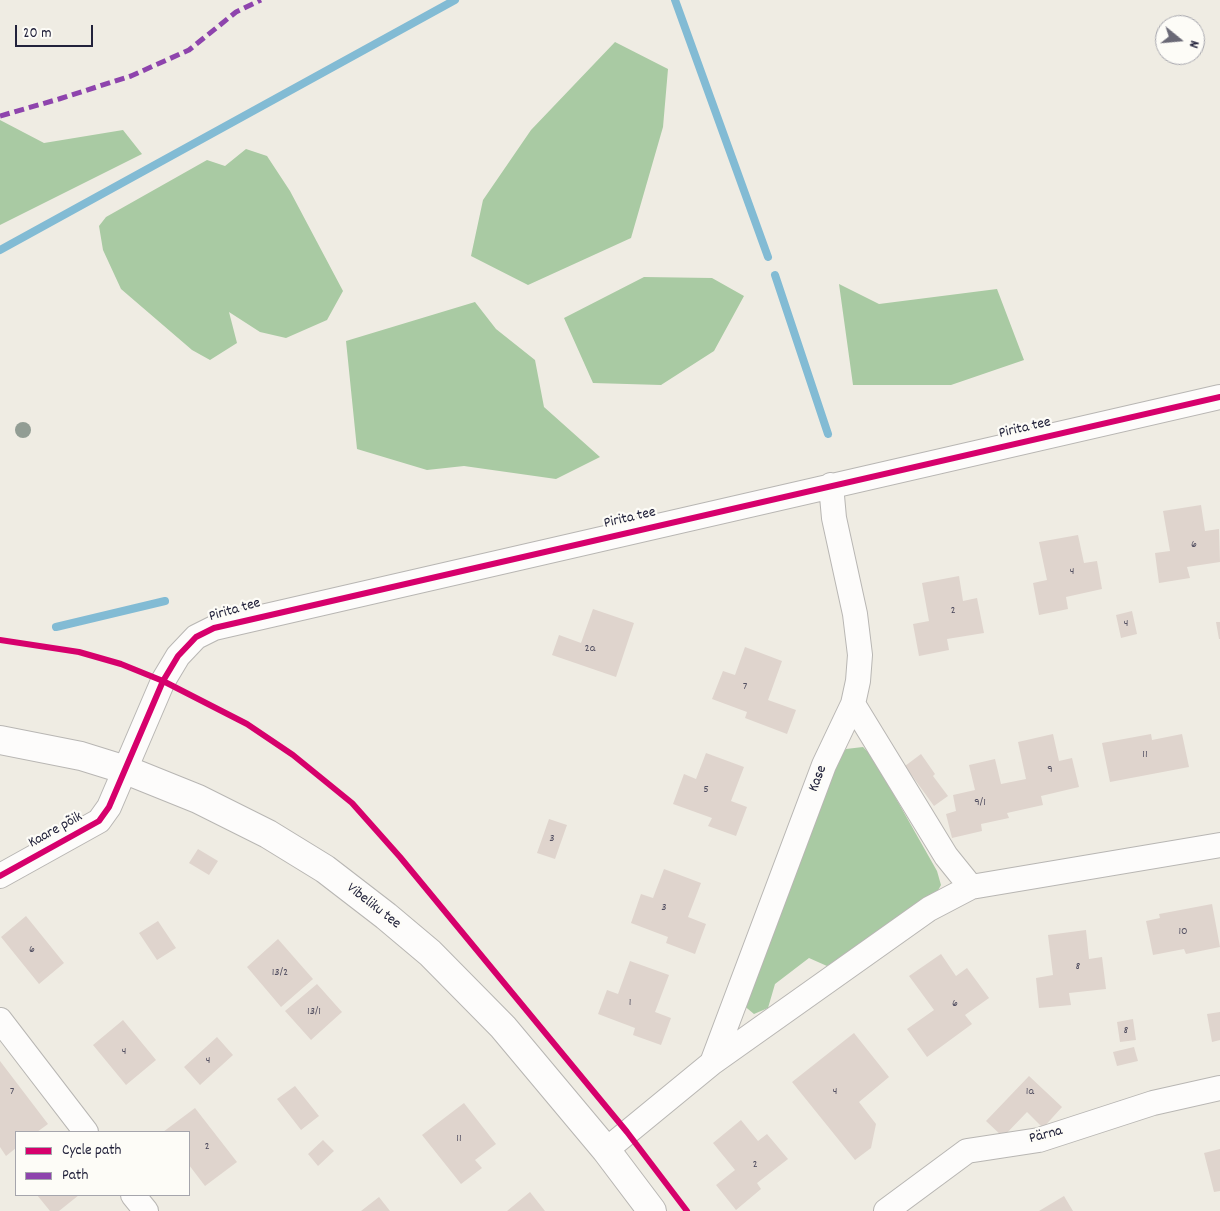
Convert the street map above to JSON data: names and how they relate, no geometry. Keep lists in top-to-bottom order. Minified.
{"streets":{"street":["Pirita tee","Kase","Kaare põik","Vibeliku tee","Pärna"]},"crossings":[["Pirita tee","Kase"],["Pirita tee","Kaare põik"],["Pirita tee","Vibeliku tee"],["Kase","Vibeliku tee"],["Kaare põik","Vibeliku tee"]],"house_numbers":["6","4","2","4","2a","7","11","9","5","9/1","3","3","10","6","8","13/2","1","6","13/1","8","4","4","7","4","1a","11","2","2"],"legend":["Cycle path","Path"],"scale_bar":"20 m","north":"right"}
